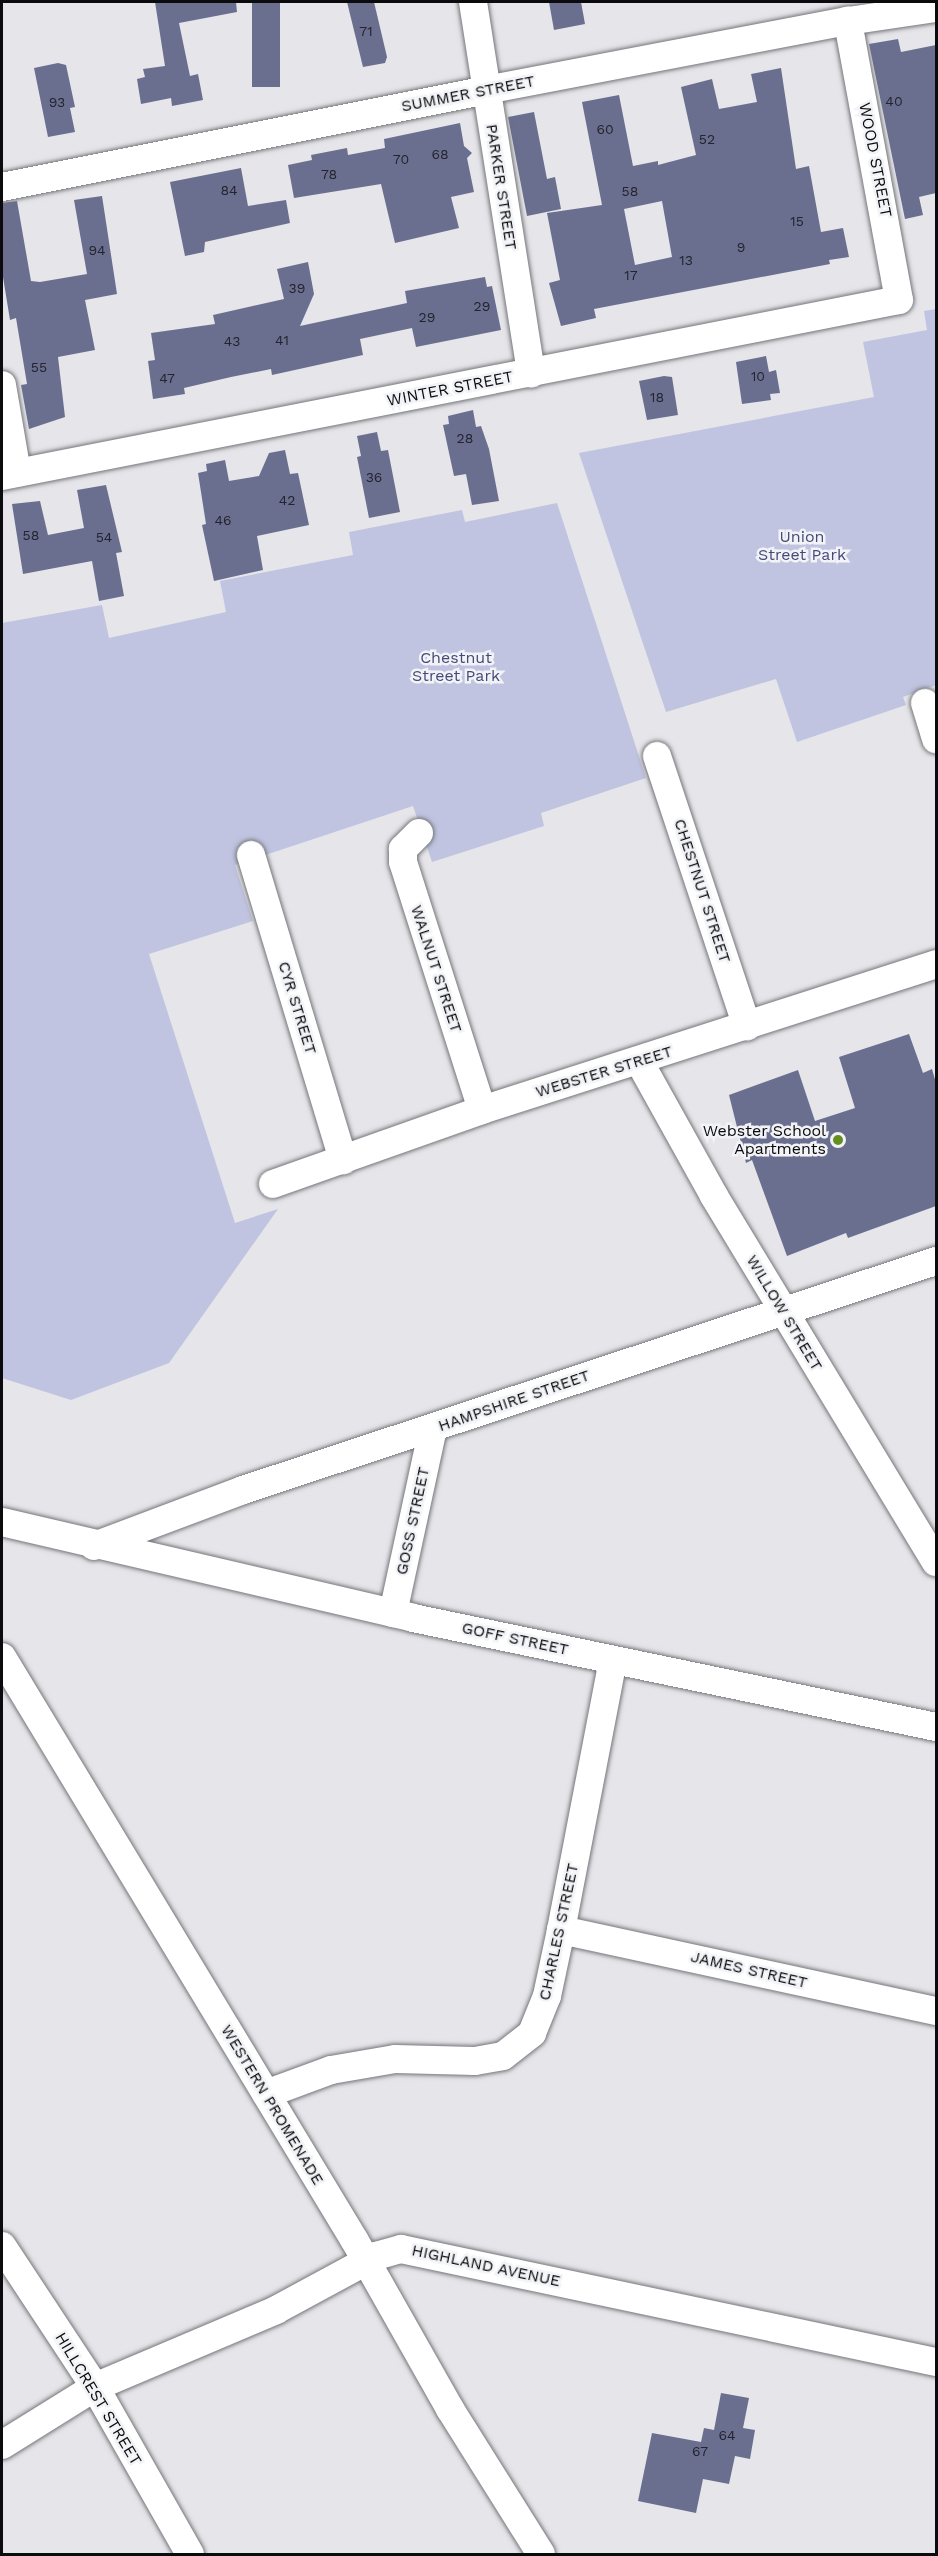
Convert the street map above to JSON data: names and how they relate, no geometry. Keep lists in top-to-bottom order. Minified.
{"streets":{"street":["SUMMER STREET","WOOD STREET","PARKER STREET","WINTER STREET","CHESTNUT STREET","WALNUT STREET","CYR STREET","WEBSTER STREET","WILLOW STREET","HAMPSHIRE STREET","GOSS STREET","GOFF STREET","CHARLES STREET","JAMES STREET","WESTERN PROMENADE","HIGHLAND AVENUE","HILLCREST STREET"]},"crossings":[["SUMMER STREET","WOOD STREET"],["SUMMER STREET","PARKER STREET"],["WOOD STREET","WINTER STREET"],["PARKER STREET","WINTER STREET"],["CHESTNUT STREET","WEBSTER STREET"],["WALNUT STREET","WEBSTER STREET"],["CYR STREET","WEBSTER STREET"],["WEBSTER STREET","WILLOW STREET"],["WILLOW STREET","HAMPSHIRE STREET"],["HAMPSHIRE STREET","GOSS STREET"],["HAMPSHIRE STREET","GOFF STREET"],["GOSS STREET","GOFF STREET"],["GOFF STREET","CHARLES STREET"],["CHARLES STREET","JAMES STREET"],["CHARLES STREET","WESTERN PROMENADE"],["WESTERN PROMENADE","HIGHLAND AVENUE"],["HIGHLAND AVENUE","HILLCREST STREET"]],"parks":["Union Street Park","Chestnut Street Park"],"places":["Webster School Apartments"],"house_numbers":["71","40","93","60","52","68","70","78","84","58","15","9","94","13","17","39","29","29","41","43","55","10","47","18","28","36","42","46","58","54","64","67"]}
